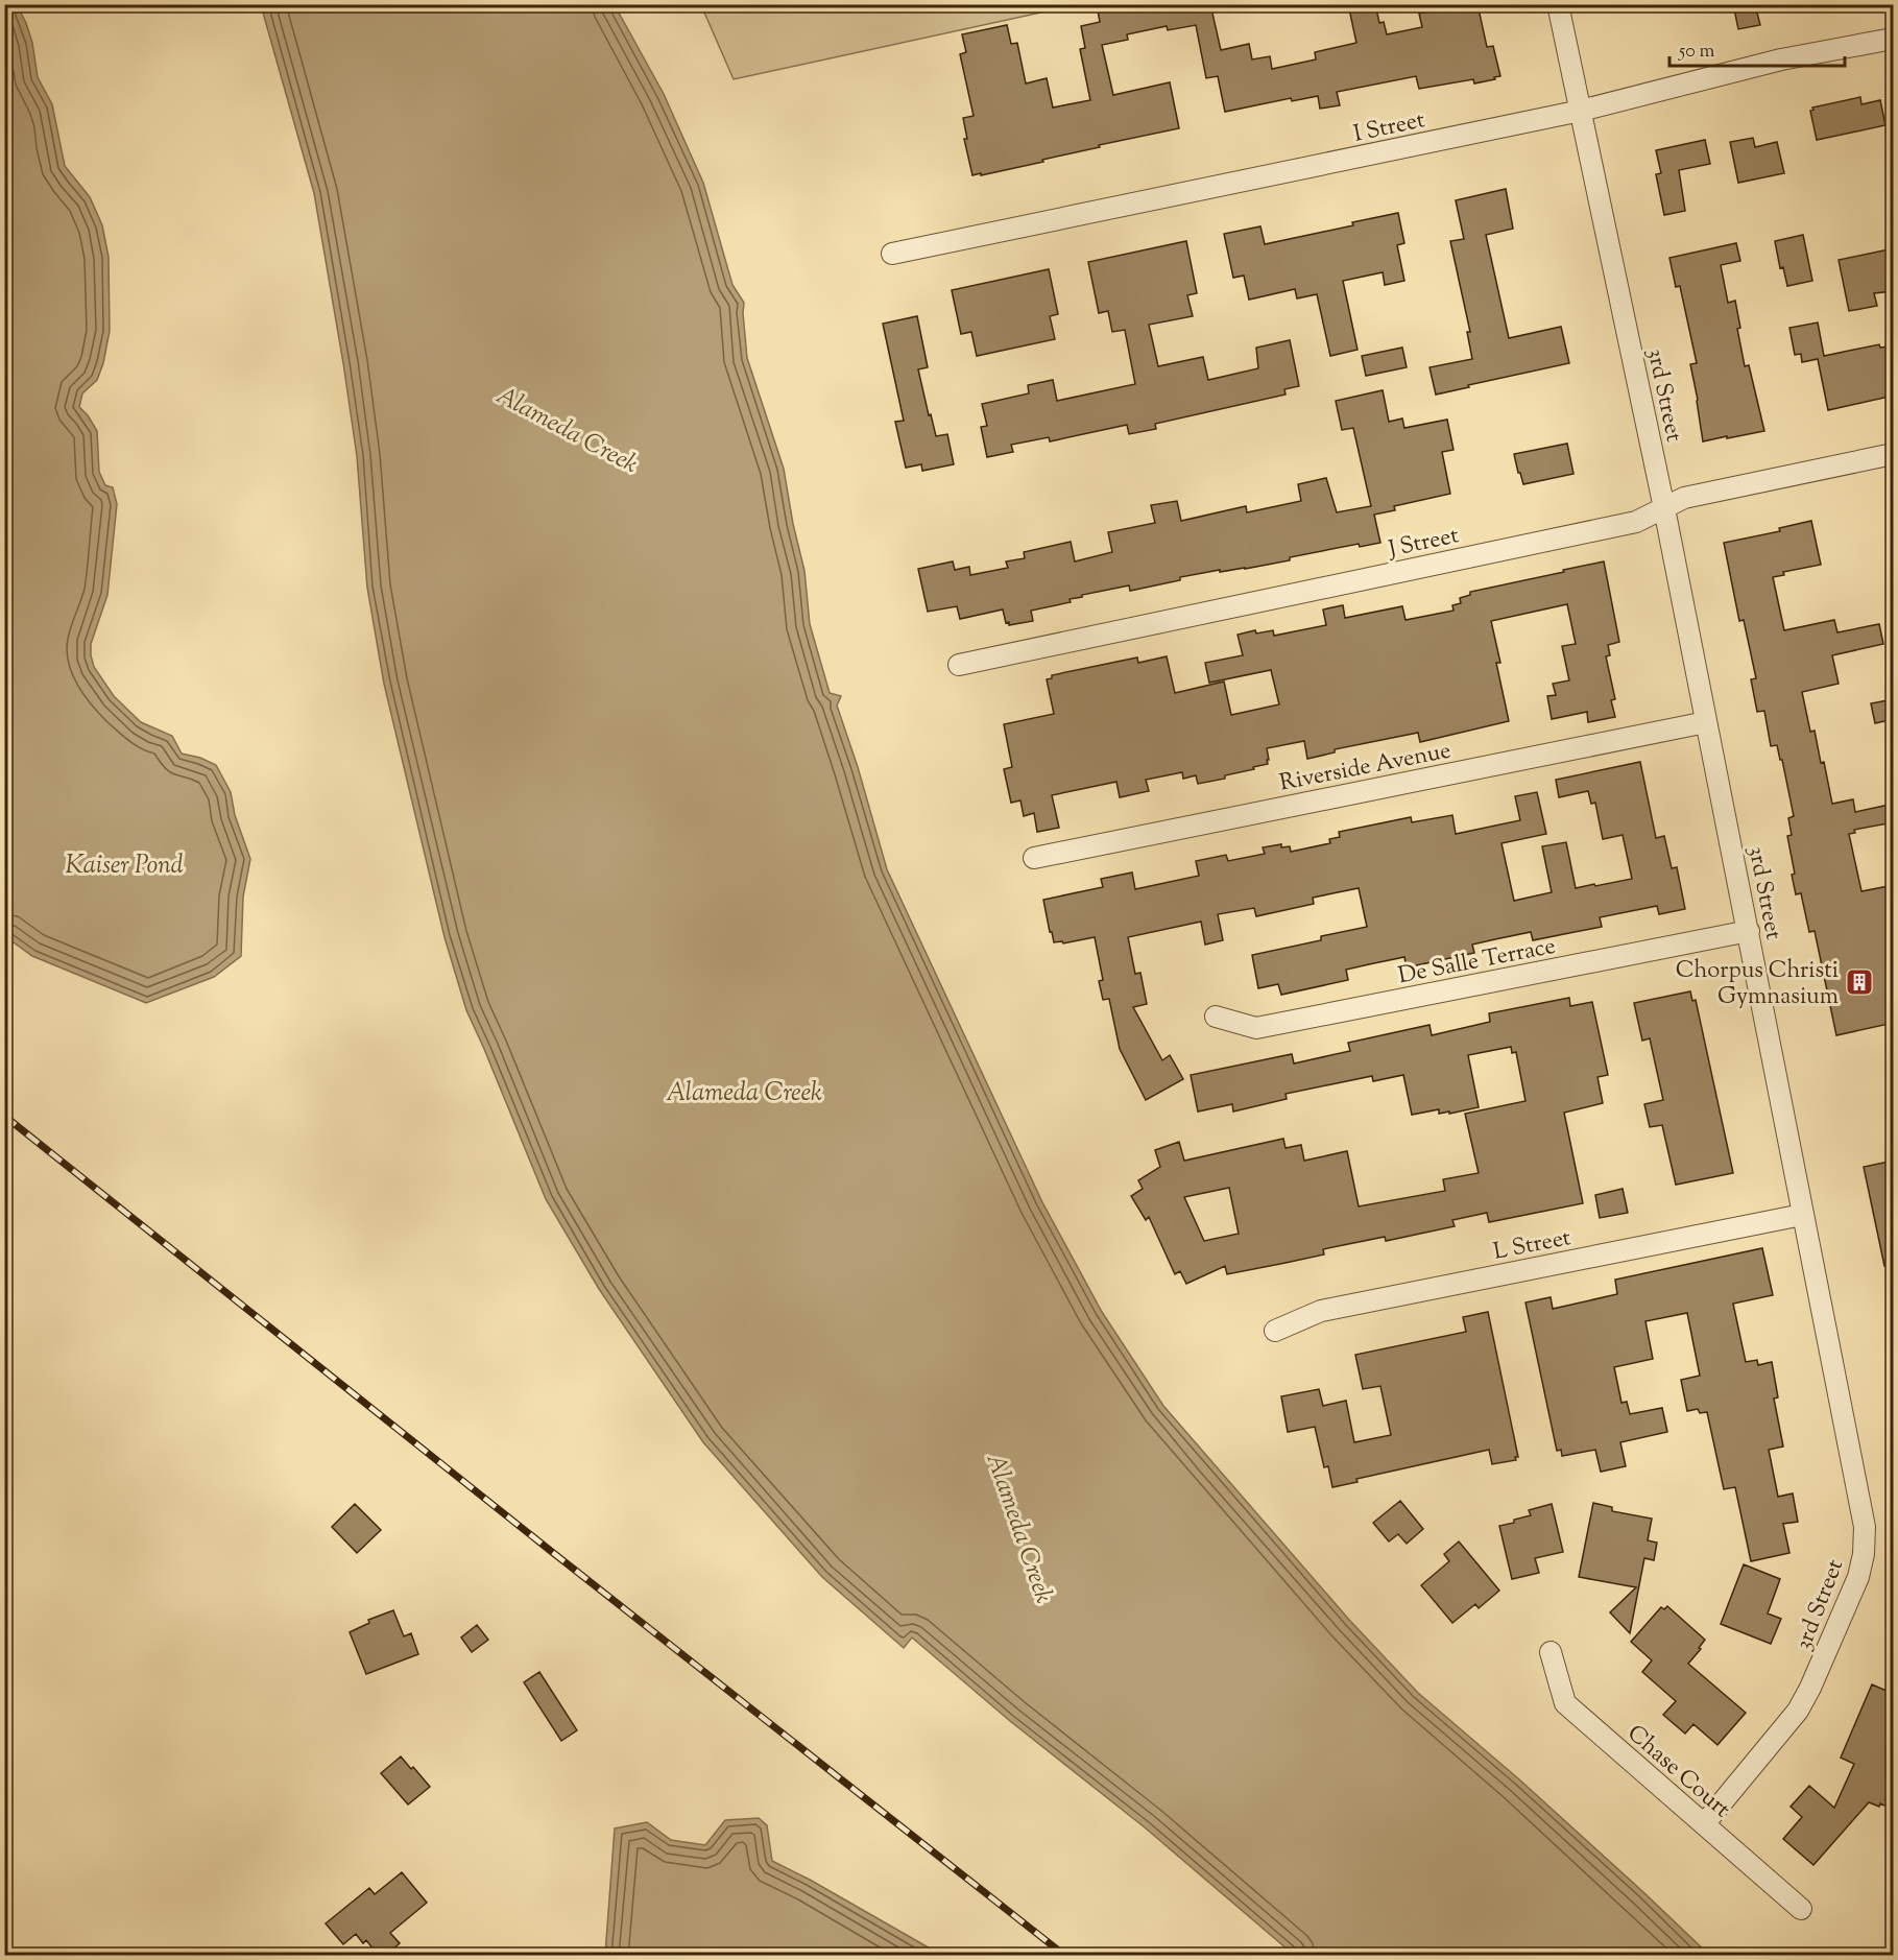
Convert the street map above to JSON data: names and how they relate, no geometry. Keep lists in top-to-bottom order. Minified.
{"streets":{"street":["I Street","3rd Street","J Street","Riverside Avenue","De Salle Terrace","L Street","Chase Court"]},"crossings":[["I Street","3rd Street"],["3rd Street","J Street"],["3rd Street","Riverside Avenue"],["3rd Street","De Salle Terrace"],["3rd Street","L Street"],["3rd Street","Chase Court"]],"water":["Alameda Creek","Kaiser Pond"],"places":{"building":["Chorpus Christi Gymnasium"]},"scale_bar":"50 m"}
